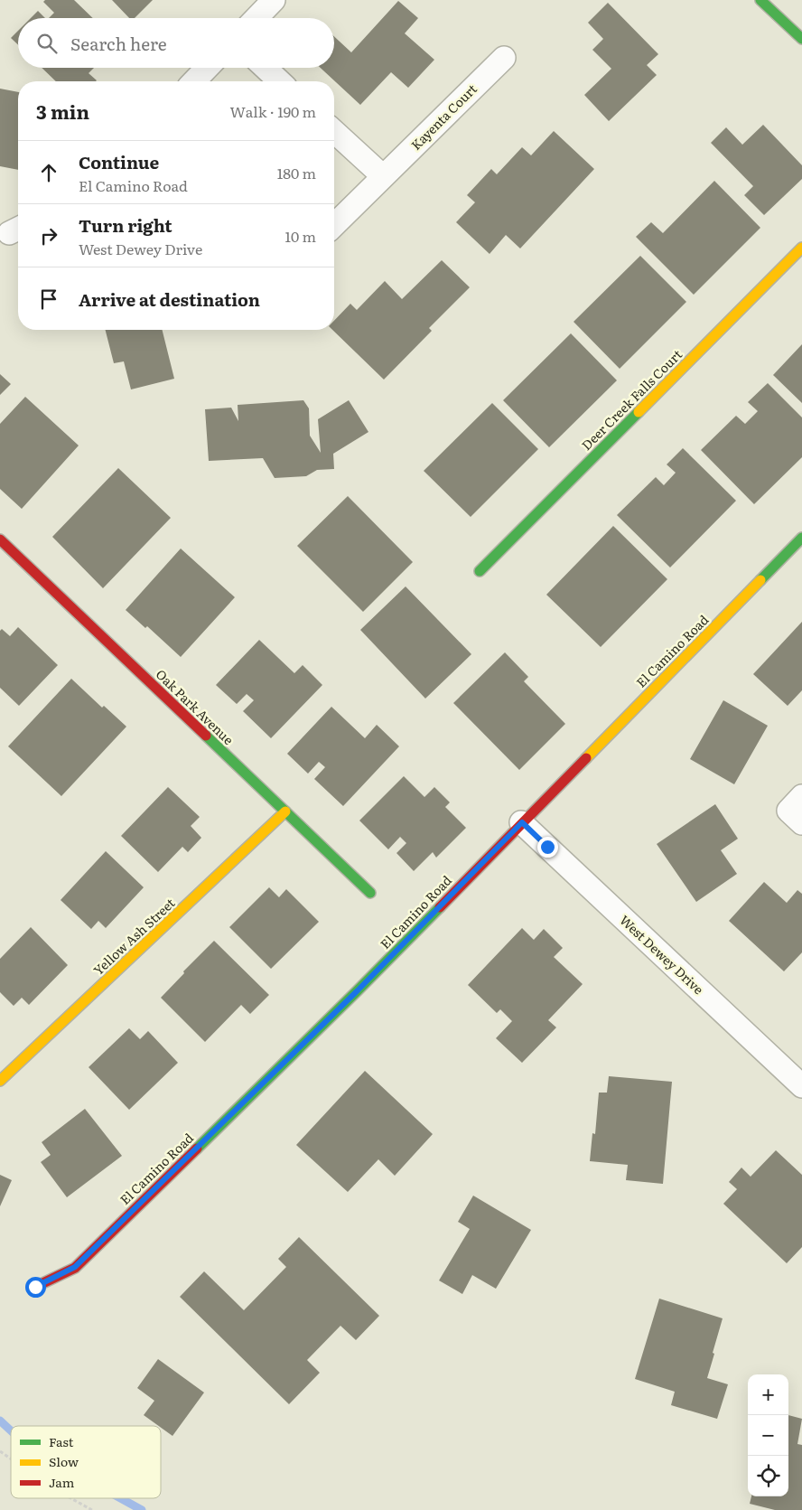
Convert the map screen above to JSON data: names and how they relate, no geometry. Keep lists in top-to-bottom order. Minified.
{"streets":{"street":["Kayenta Court","Deer Creek Falls Court","El Camino Road","Oak Park Avenue","Yellow Ash Street","West Dewey Drive"]},"crossings":[["El Camino Road","West Dewey Drive"],["Oak Park Avenue","Yellow Ash Street"]],"legend":["Fast","Slow","Jam"],"page":{"search":"Search here","heading":["3 min","Walk · 190 m"],"list":[["Continue","El Camino Road","180 m"],["Turn right","West Dewey Drive","10 m"],"Arrive at destination"],"map_buttons":["+","−"]}}
